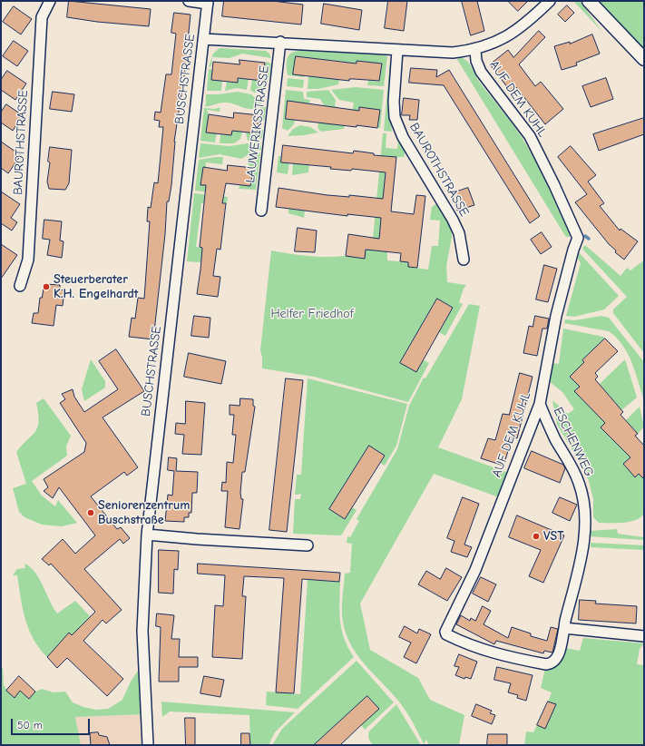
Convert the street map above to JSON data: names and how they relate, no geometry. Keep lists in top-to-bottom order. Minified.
{"streets":{"street":["BUSCHSTRASSE","AUF DEM KUHL","LAUWERIKSSTRASSE","BAUROTHSTRASSE","ESCHENWEG"]},"crossings":[["AUF DEM KUHL","ESCHENWEG"]],"parks":["Helfer Friedhof"],"places":["Steuerberater K.H. Engelhardt","Seniorenzentrum Buschstraße","VST"],"scale_bar":"50 m"}
